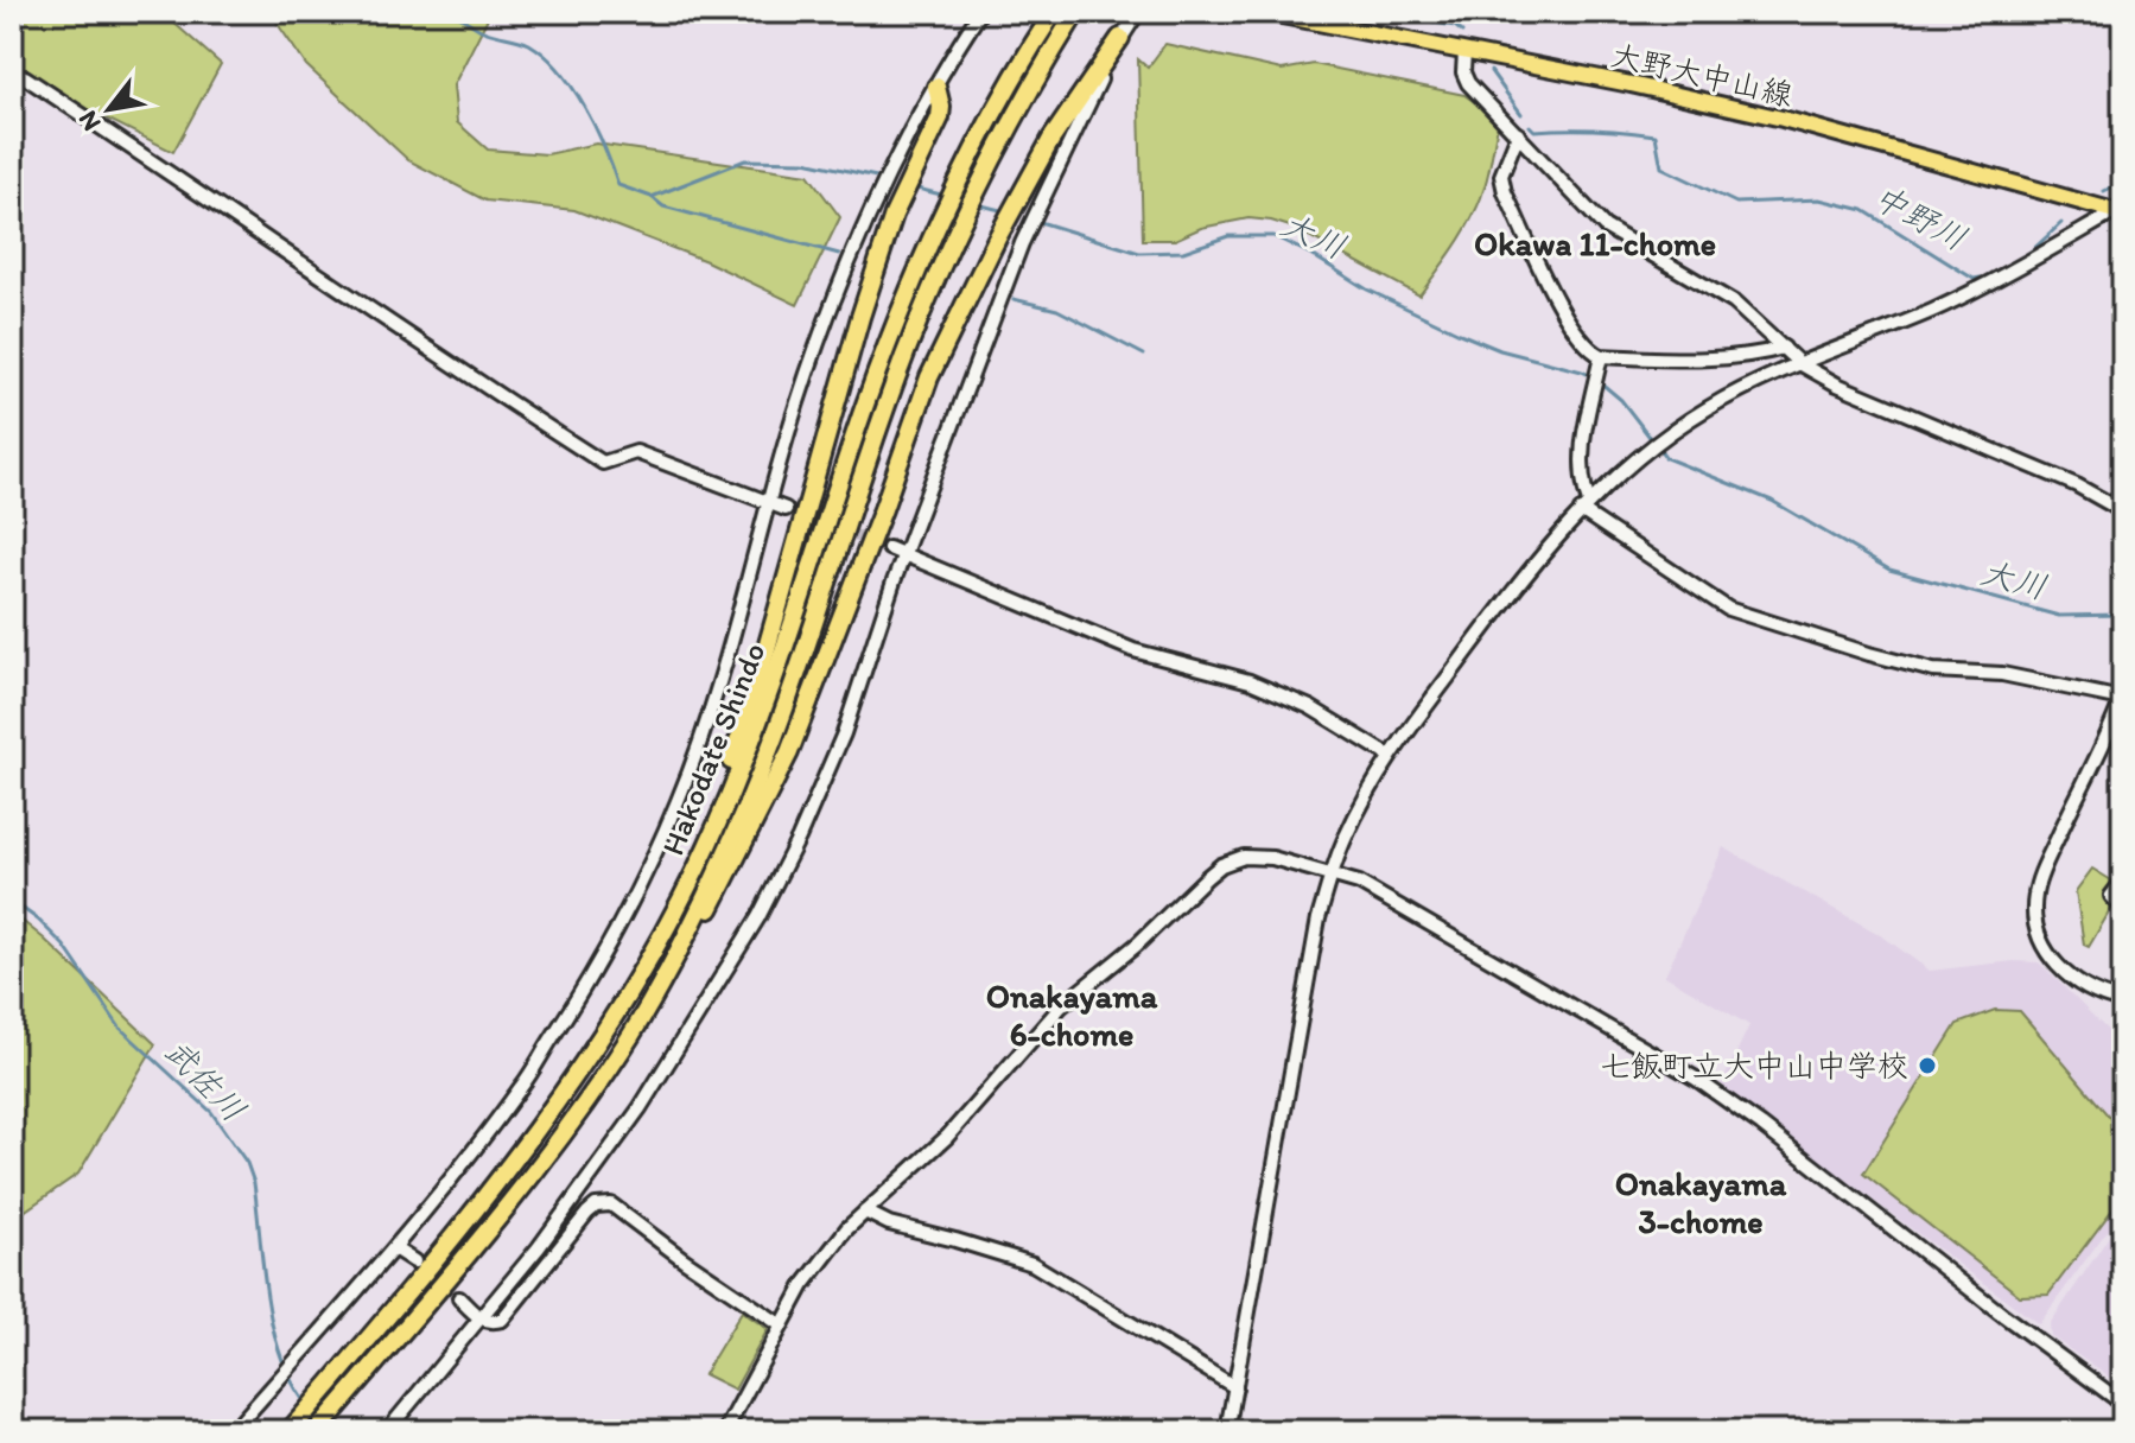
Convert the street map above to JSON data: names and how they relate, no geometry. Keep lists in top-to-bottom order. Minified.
{"streets":{"highway":["Hakodate Shindo"],"main road":["大野大中山線"]},"districts":["Okawa 11-chome","Onakayama 6-chome","Onakayama 3-chome"],"water":["中野川","大川","武佐川"],"places":["七飯町立大中山中学校"],"north":"bottom left"}
